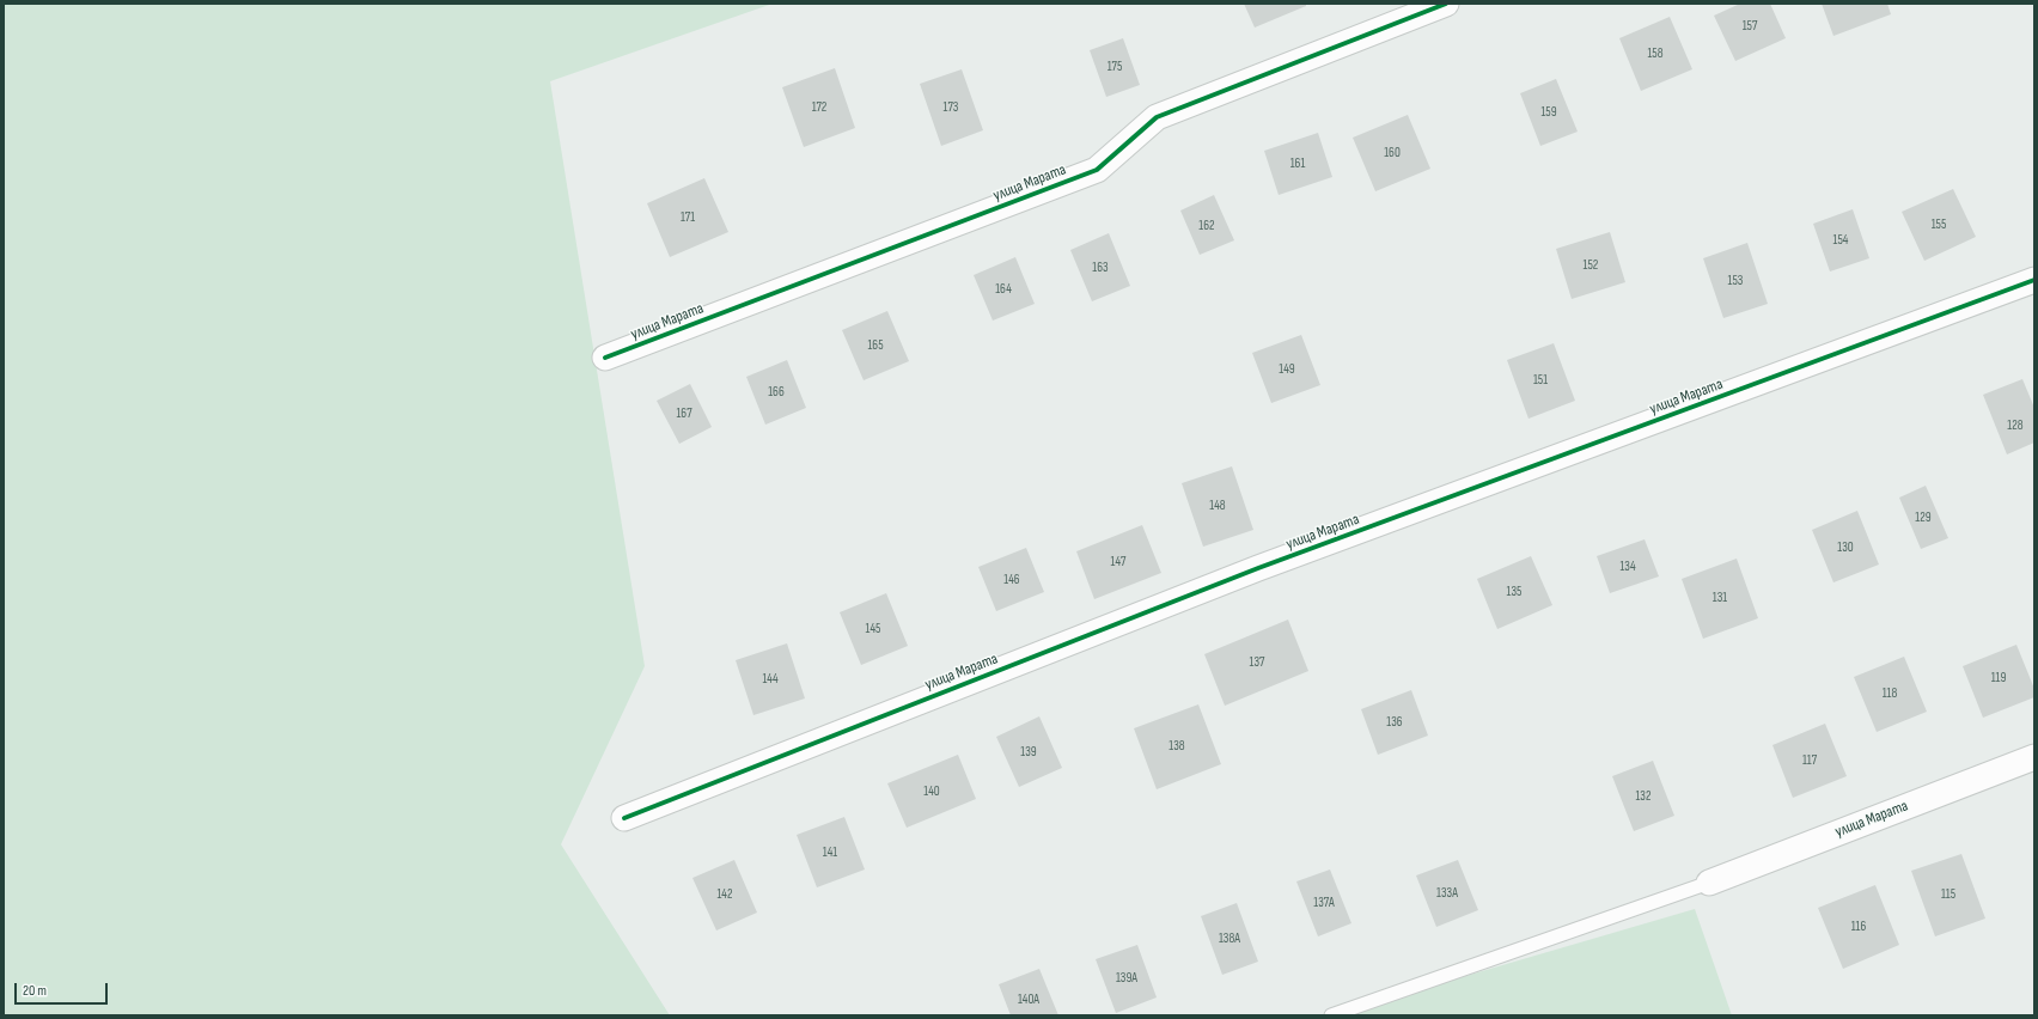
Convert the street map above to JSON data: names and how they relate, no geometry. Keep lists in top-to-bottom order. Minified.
{"streets":{"street":["улица Марата"]},"house_numbers":["157","158","175","172","173","159","160","161","171","155","162","154","152","163","153","164","165","149","151","166","167","128","148","129","130","147","134","146","135","131","145","137","119","144","118","136","138","139","117","140","132","141","133А","142","115","137А","116","138А","139А","140А"],"scale_bar":"20 m"}
